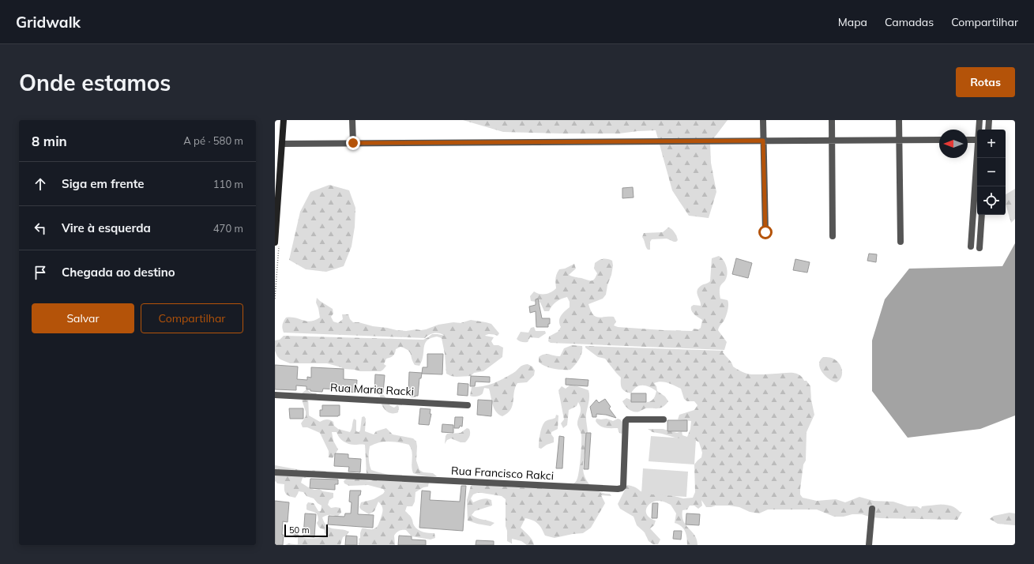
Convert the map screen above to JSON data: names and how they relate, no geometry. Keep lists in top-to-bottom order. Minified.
{"streets":{"street":["Rua Maria Racki","Rua Francisco Rakci"]},"scale_bar":"50 m","north":"left","page":{"header":"Gridwalk","nav":["Mapa","Camadas","Compartilhar"],"buttons":["Rotas",["Salvar","Compartilhar"]],"title":"Onde estamos","heading":["8 min","A pé · 580 m"],"map_buttons":["+","−"],"list":[["Siga em frente","110 m"],["Vire à esquerda","470 m"],"Chegada ao destino"],"scale":"50 m"}}
